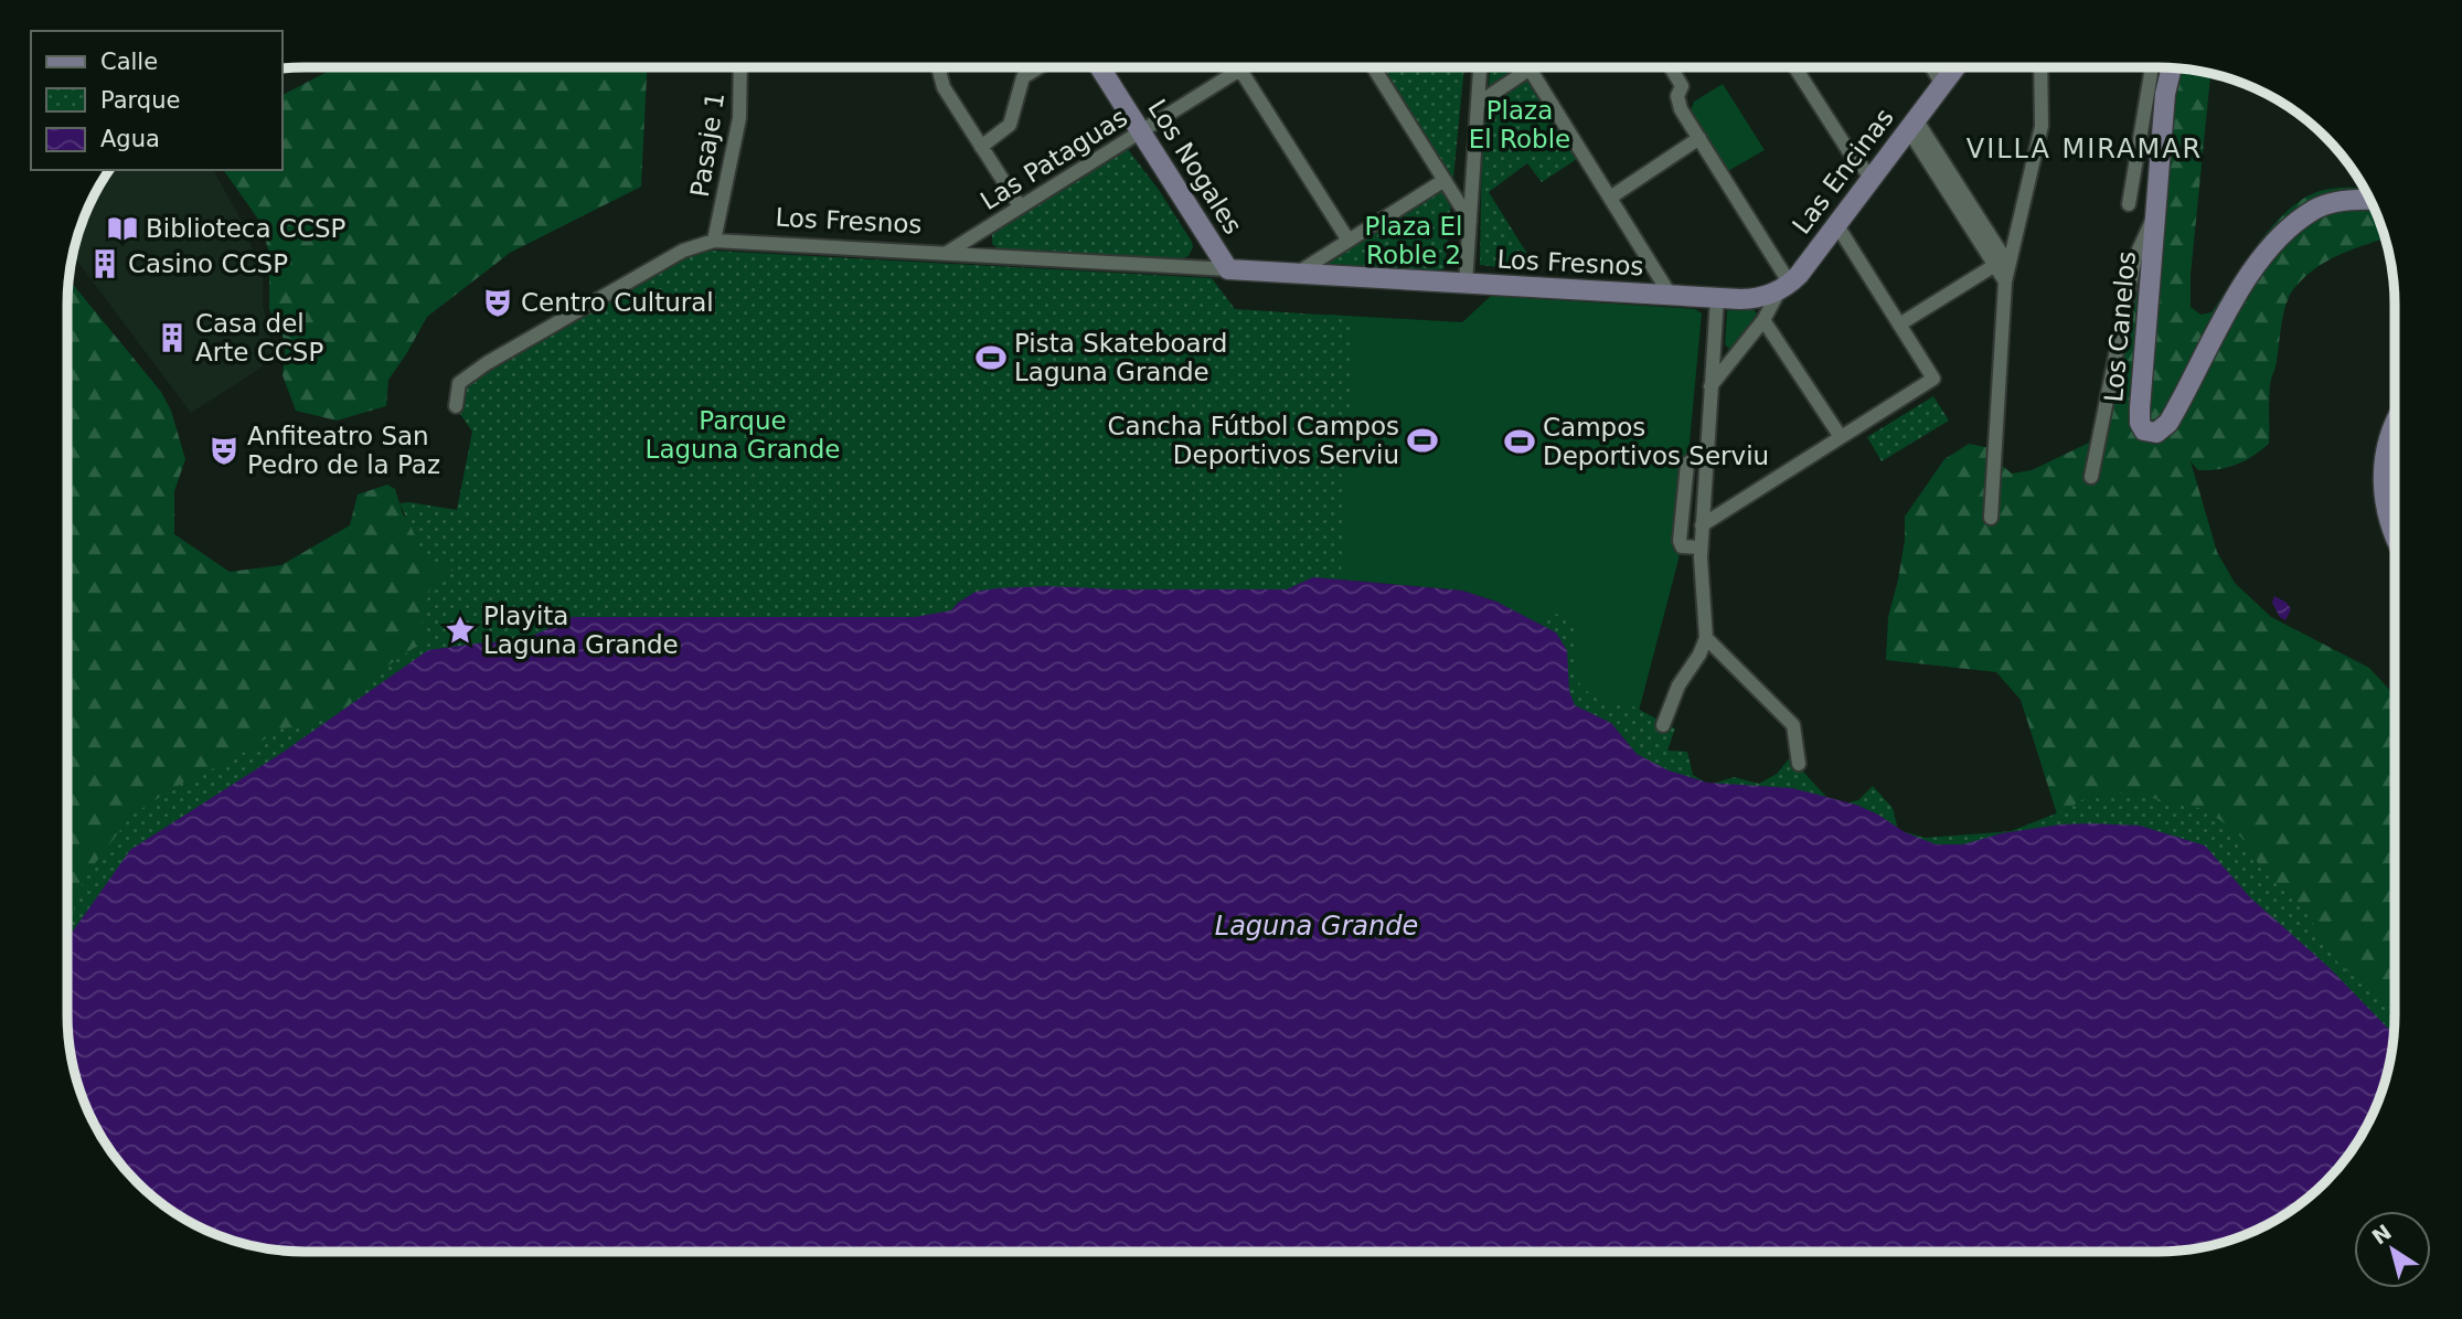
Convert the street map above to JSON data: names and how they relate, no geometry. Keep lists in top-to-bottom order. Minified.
{"streets":{"street":["Pasaje 1","Las Pataguas","Los Nogales","Las Encinas","Los Fresnos","Los Canelos"]},"crossings":[["Pasaje 1","Los Fresnos"],["Las Pataguas","Los Nogales"],["Las Pataguas","Los Fresnos"],["Los Nogales","Los Fresnos"],["Las Encinas","Los Fresnos"]],"districts":["VILLA MIRAMAR"],"water":["Laguna Grande"],"parks":["Plaza El Roble","Plaza El Roble 2","Parque Laguna Grande"],"places":{"library":["Biblioteca CCSP"],"building":["Casino CCSP","Casa del Arte CCSP"],"theatre":["Centro Cultural","Anfiteatro San Pedro de la Paz"],"sports":["Pista Skateboard Laguna Grande","Cancha Fútbol Campos Deportivos Serviu","Campos Deportivos Serviu"],"place":["Playita Laguna Grande"]},"legend":["Calle","Parque","Agua"],"north":"top left"}
